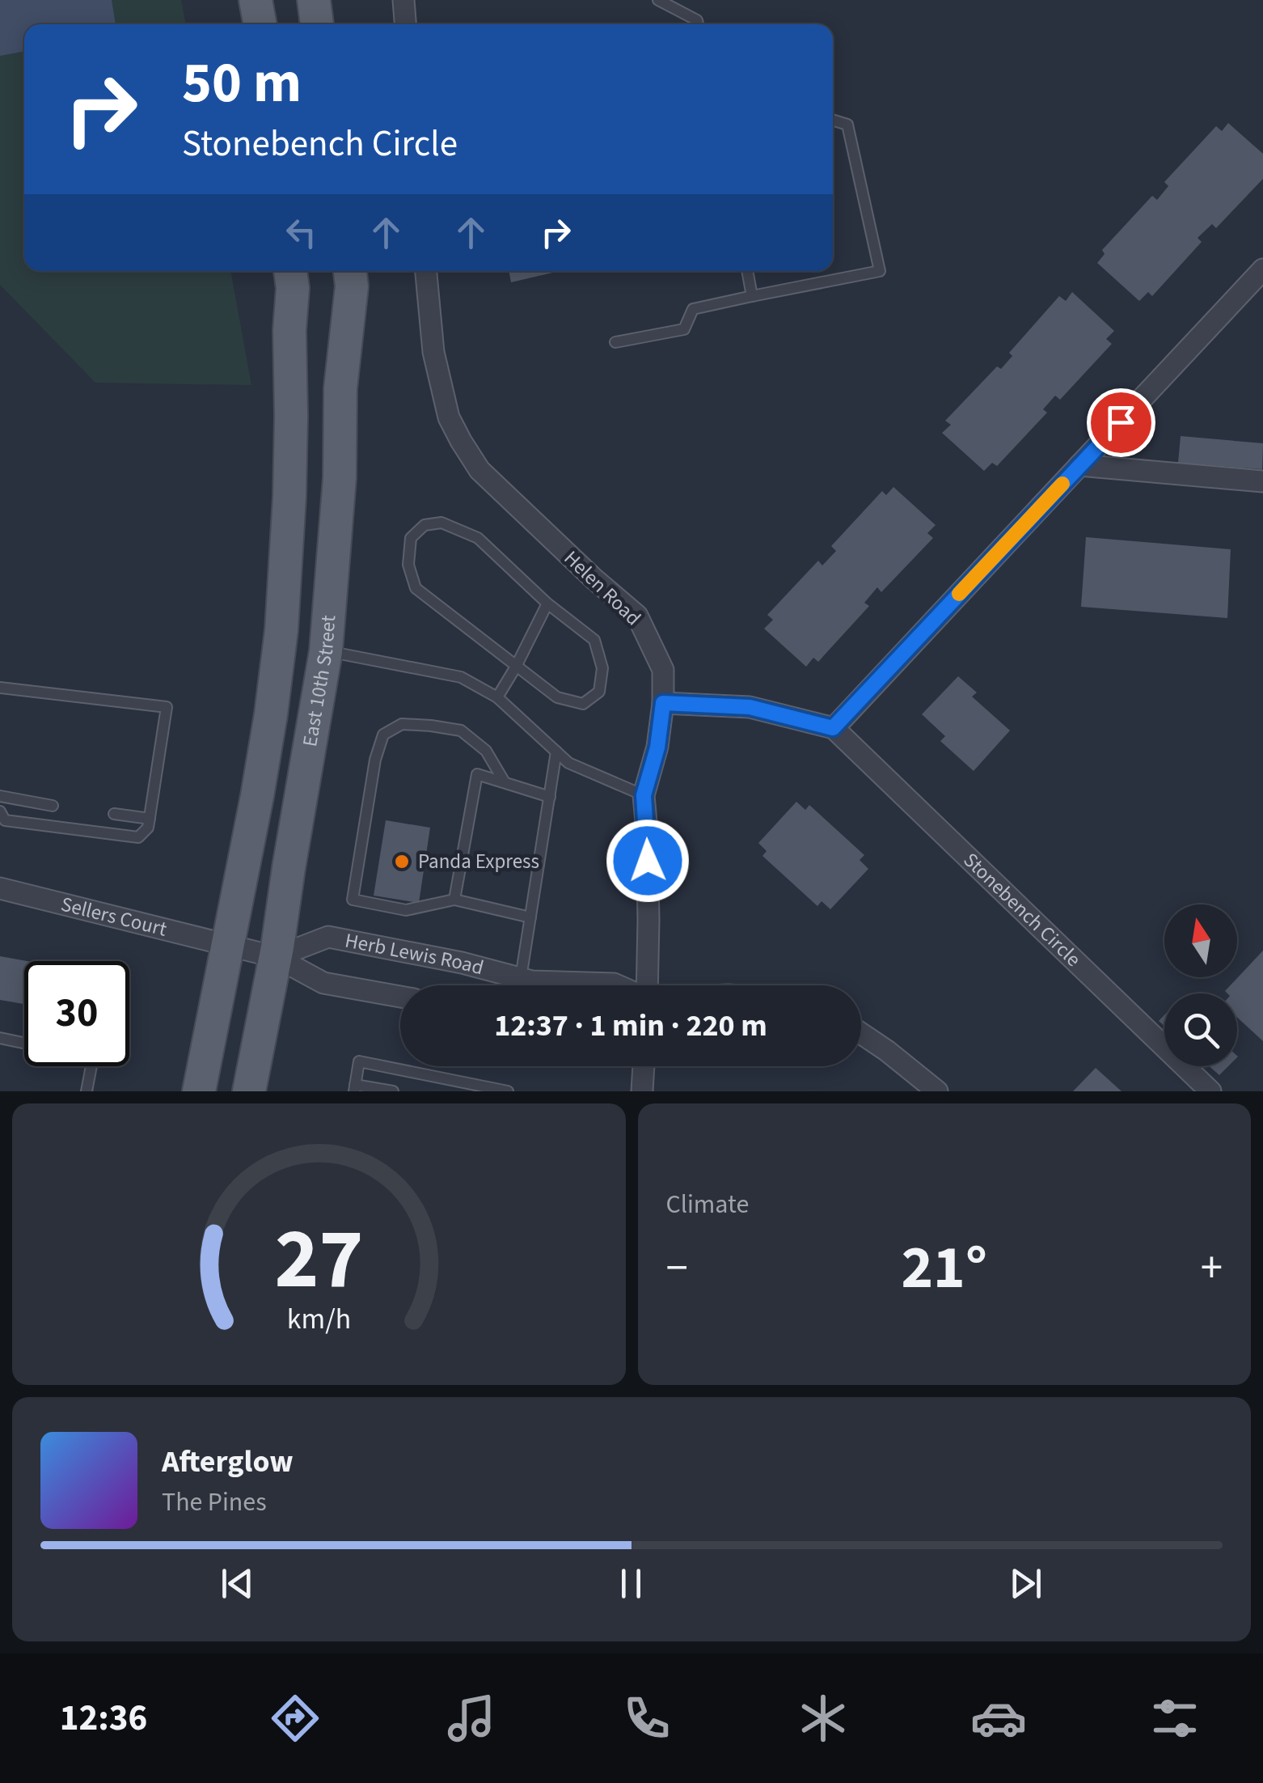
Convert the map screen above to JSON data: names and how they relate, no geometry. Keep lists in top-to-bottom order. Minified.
{"streets":{"main road":["East 10th Street"],"street":["Helen Road","Stonebench Circle","Sellers Court","Herb Lewis Road"]},"crossings":[["Helen Road","Stonebench Circle"],["East 10th Street","Sellers Court"],["East 10th Street","Herb Lewis Road"]],"places":["Panda Express"],"north":"top","page":{"turn":["50 m","Stonebench Circle"],"limit":"30","trip":"12:37 · 1 min · 220 m","tile":"Climate","heat":["−","21°","+"],"song":["Afterglow","The Pines"],"tabs":"12:36","gauge":["27","km/h"]}}
